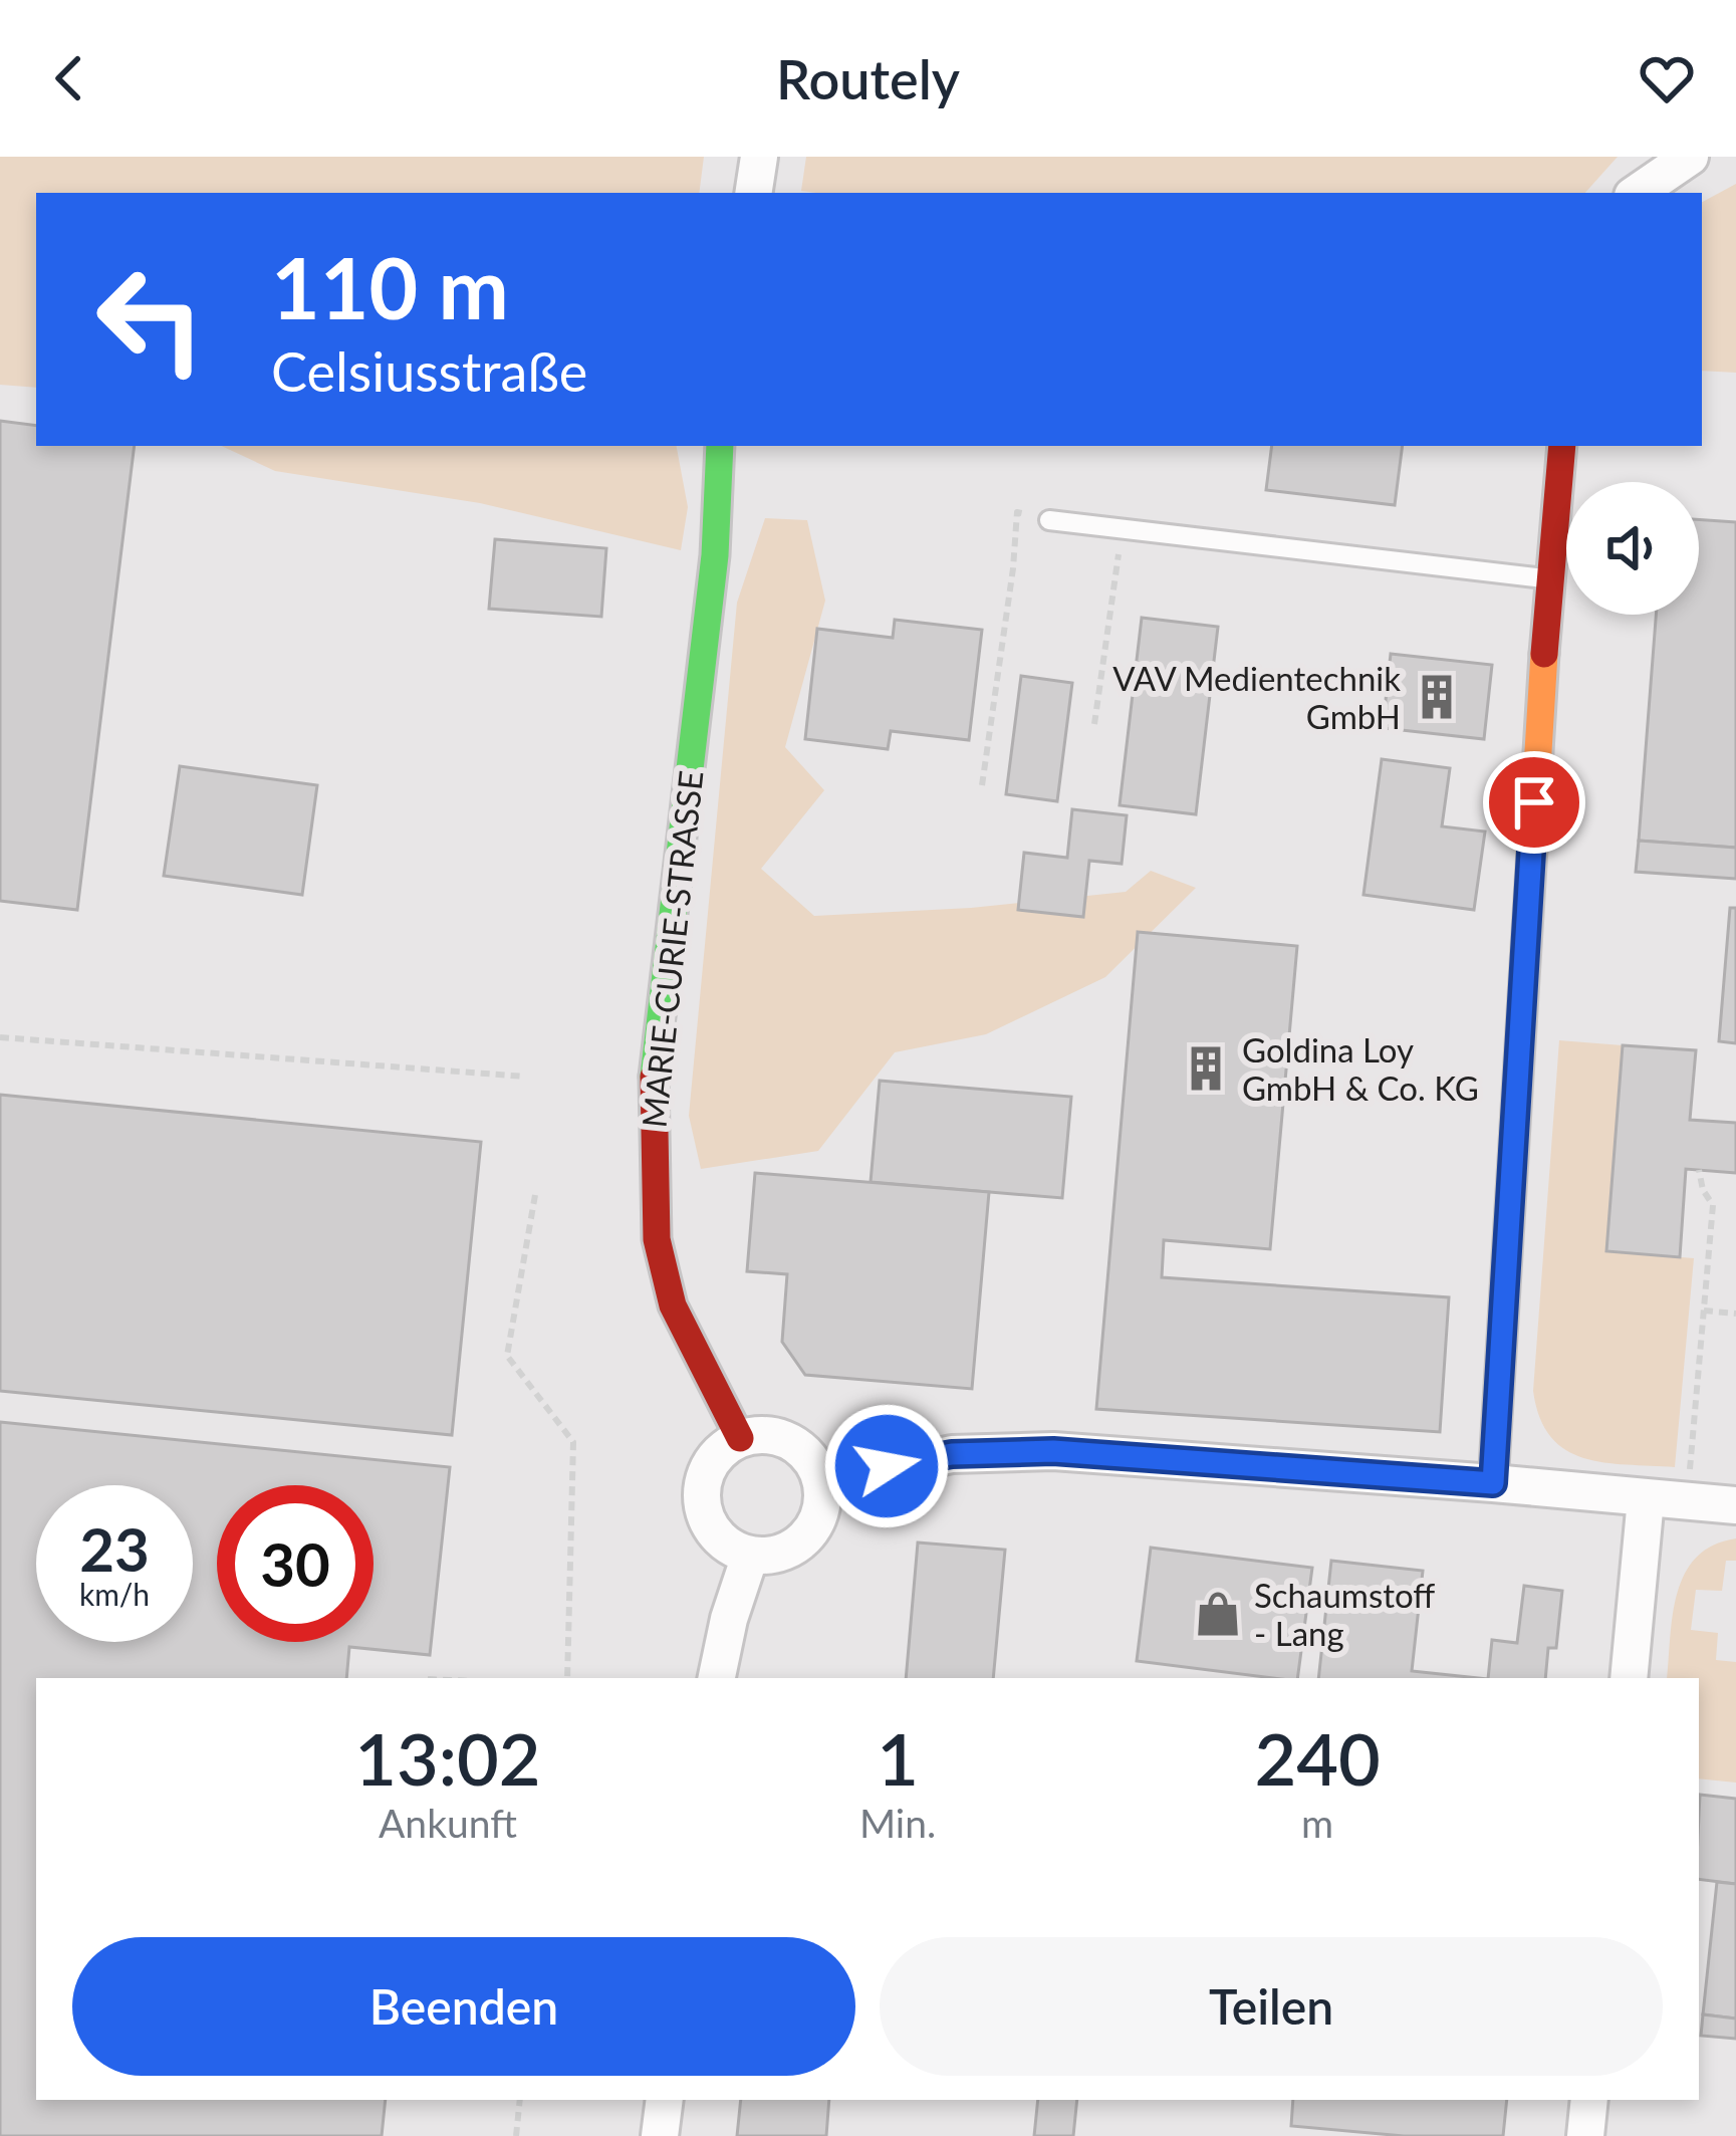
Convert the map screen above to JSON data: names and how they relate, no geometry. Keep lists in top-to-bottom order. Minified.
{"streets":{"street":["MARIE-CURIE-STRASSE"]},"places":{"building":["VAV Medientechnik GmbH","Goldina Loy GmbH & Co. KG"],"shop":["Schaumstoff - Lang"]},"page":{"header":"Routely","turn":["110 m","Celsiusstraße"],"speed":"23 km/h","limit":"30","eta":["13:02","Ankunft","1","Min.","240","m"],"buttons":["Beenden","Teilen"]}}
